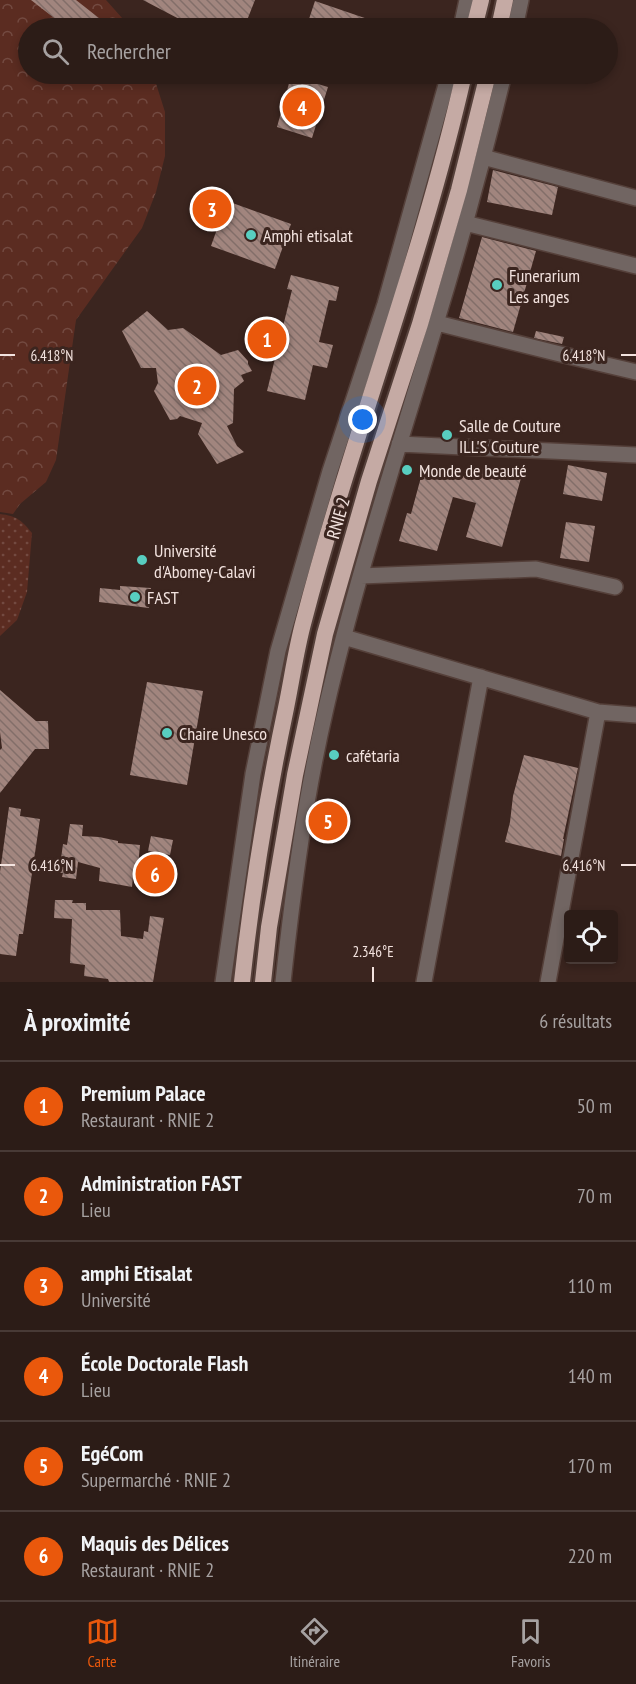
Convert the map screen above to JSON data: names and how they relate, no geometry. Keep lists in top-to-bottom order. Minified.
{"streets":{"highway":["RNIE 2"]},"places":["Amphi etisalat","Funerarium Les anges","Salle de Couture ILL'S Couture","Monde de beauté","Université d'Abomey-Calavi","FAST","Chaire Unesco","cafétaria"],"page":{"search":"Rechercher","pins":["4","3","1","2","5","6"],"heading":["À proximité","6 résultats"],"list":[{"mark":"1","name":"Premium Palace","note":"Restaurant · RNIE 2","value":"50 m"},{"mark":"2","name":"Administration FAST","note":"Lieu","value":"70 m"},{"mark":"3","name":"amphi Etisalat","note":"Université","value":"110 m"},{"mark":"4","name":"École Doctorale Flash","note":"Lieu","value":"140 m"},{"mark":"5","name":"EgéCom","note":"Supermarché · RNIE 2","value":"170 m"},{"mark":"6","name":"Maquis des Délices","note":"Restaurant · RNIE 2","value":"220 m"}],"nav":["Carte","Itinéraire","Favoris"]},"coordinates":["6.418°N","6.416°N","2.346°E"]}
